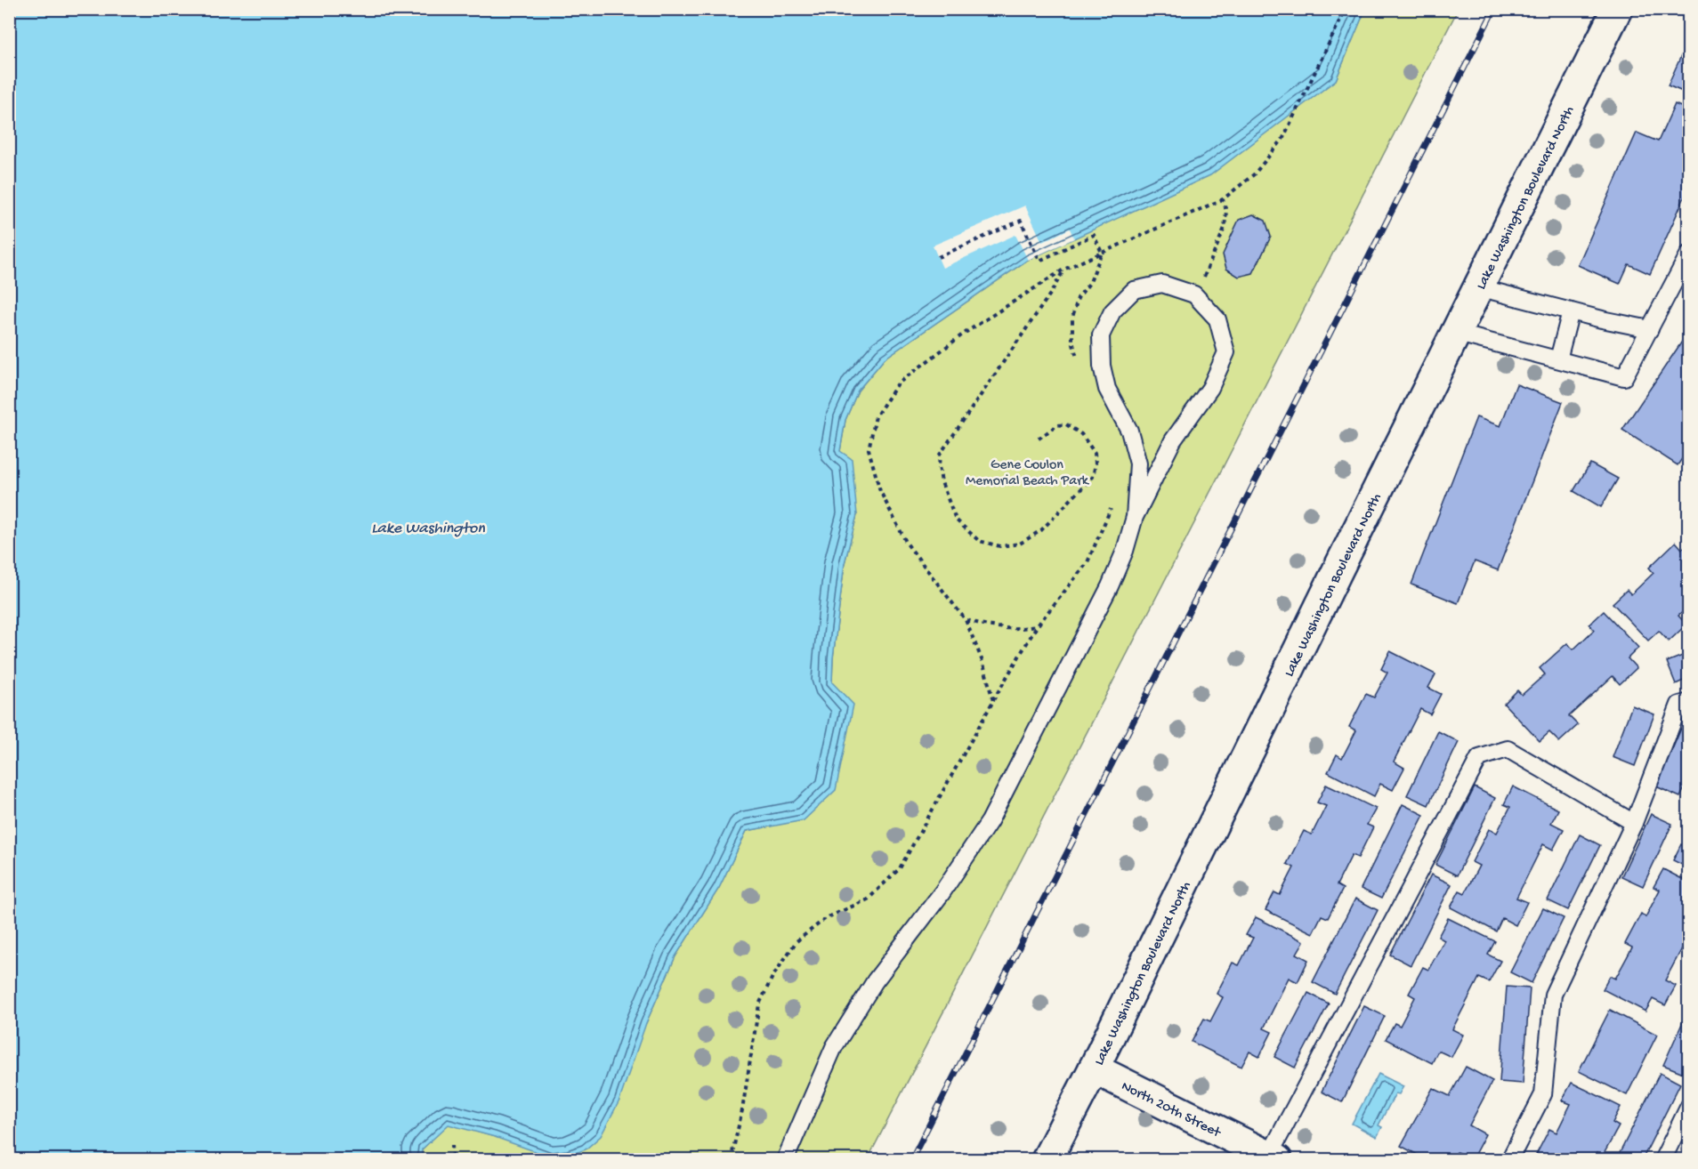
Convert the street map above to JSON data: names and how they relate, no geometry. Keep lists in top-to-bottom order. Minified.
{"streets":{"street":["Lake Washington Boulevard North","North 20th Street"]},"crossings":[["Lake Washington Boulevard North","North 20th Street"]],"water":["Lake Washington"],"parks":["Gene Coulon Memorial Beach Park"]}
